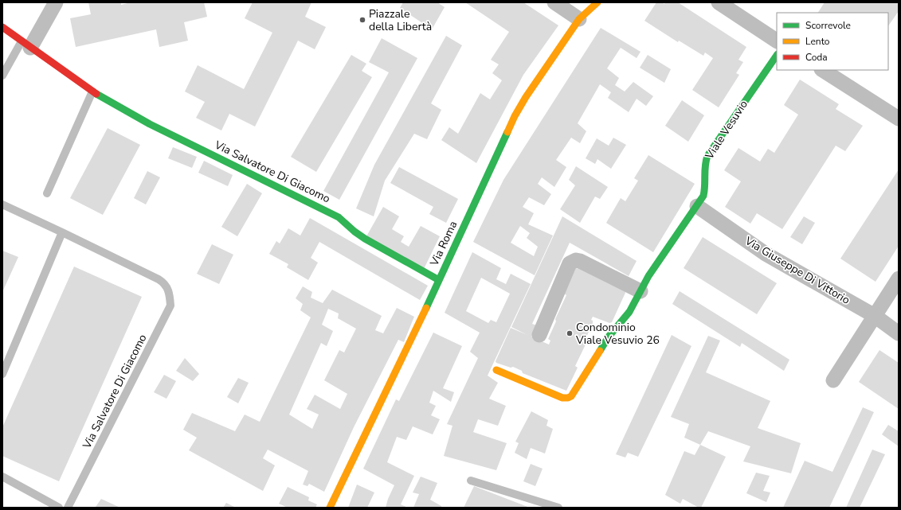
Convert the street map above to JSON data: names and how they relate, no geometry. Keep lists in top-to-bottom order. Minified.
{"streets":{"street":["Viale Vesuvio","Via Salvatore Di Giacomo","Via Roma","Via Giuseppe Di Vittorio"]},"crossings":[["Viale Vesuvio","Via Giuseppe Di Vittorio"],["Via Salvatore Di Giacomo","Via Roma"]],"places":["Piazzale della Libertà","Condominio Viale Vesuvio 26"],"legend":["Scorrevole","Lento","Coda"]}
